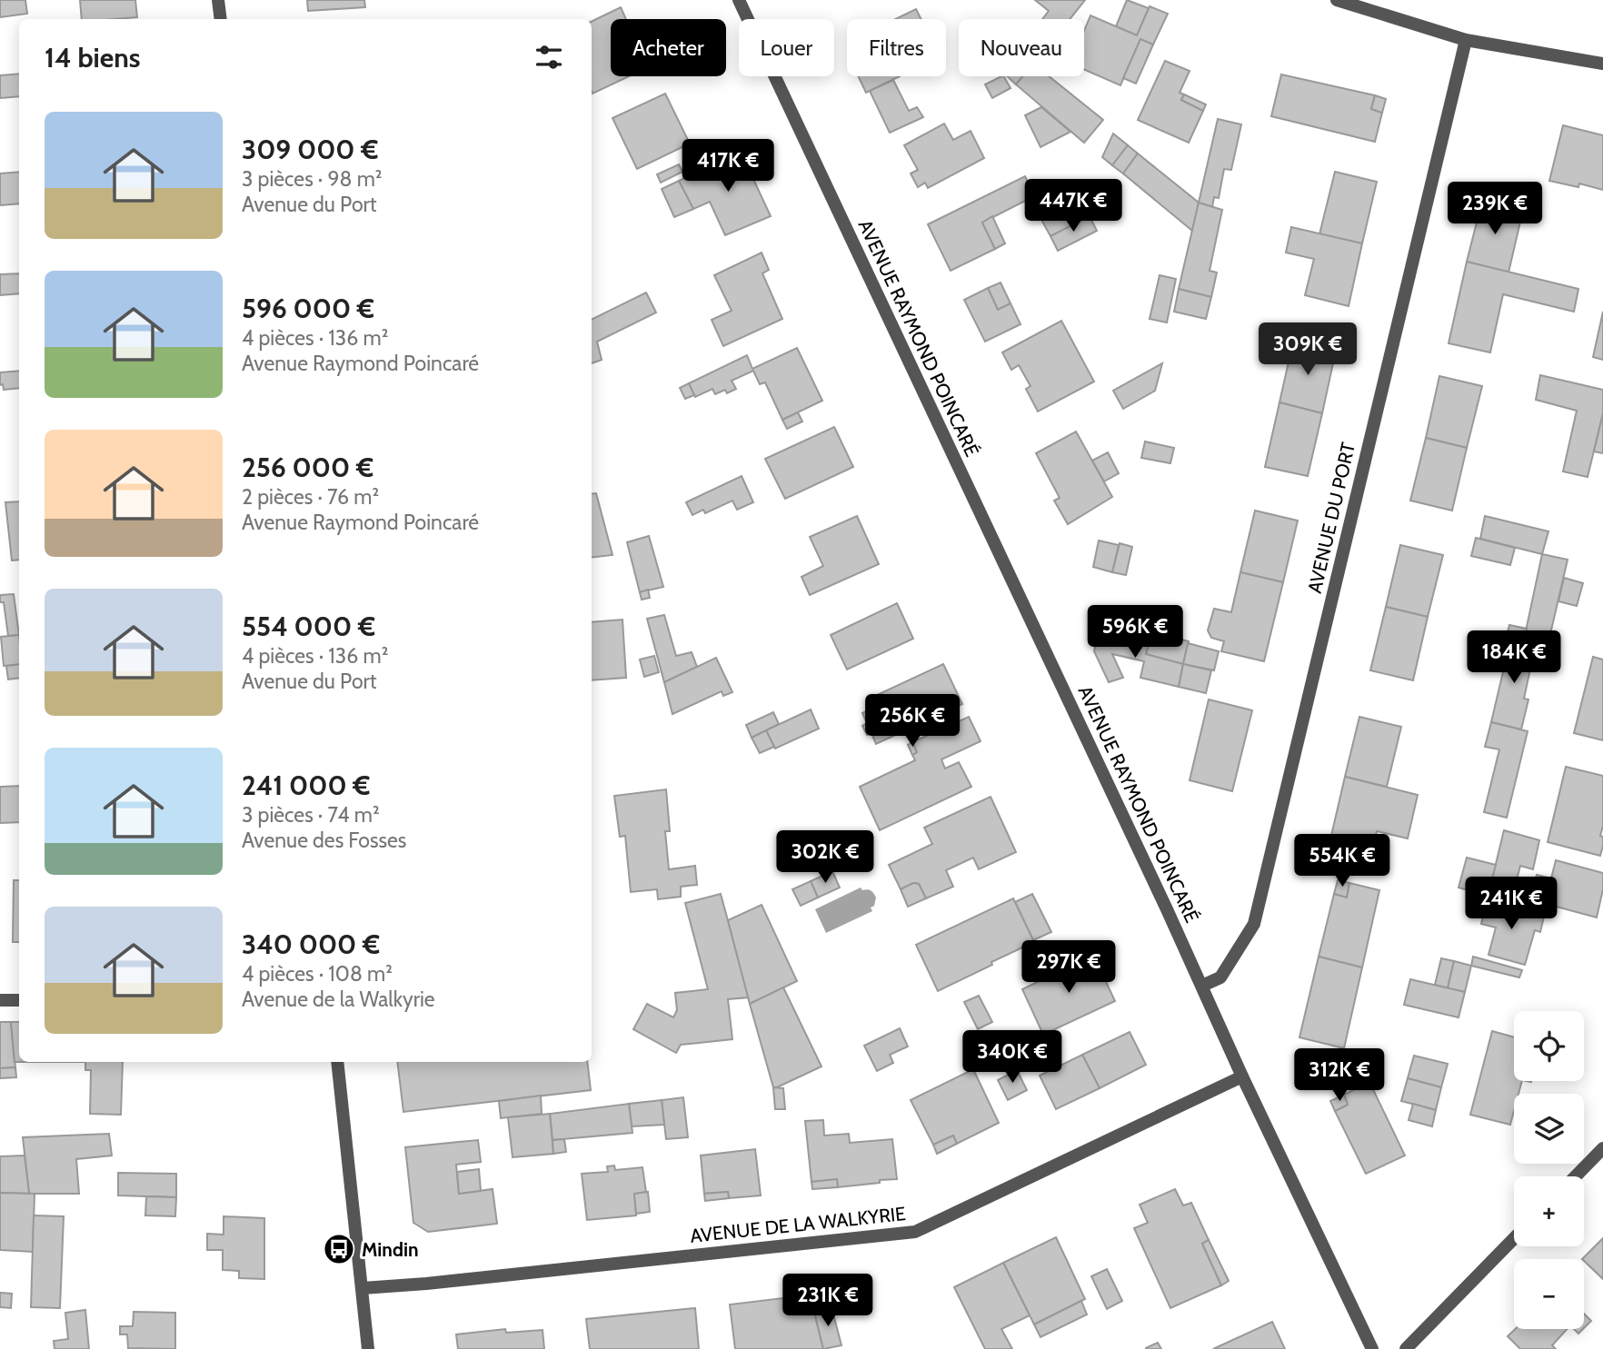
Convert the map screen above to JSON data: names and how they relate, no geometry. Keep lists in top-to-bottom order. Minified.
{"streets":{"street":["AVENUE RAYMOND POINCARÉ","AVENUE DU PORT","AVENUE DE LA WALKYRIE"]},"crossings":[["AVENUE RAYMOND POINCARÉ","AVENUE DU PORT"],["AVENUE RAYMOND POINCARÉ","AVENUE DE LA WALKYRIE"]],"places":{"bus stop":["Mindin"]},"page":{"chip":["Acheter","Louer","Filtres","Nouveau"],"heading":"14 biens","list":[{"name":"309 000 €","note":"3 pièces · 98 m² · Avenue du Port"},{"name":"596 000 €","note":"4 pièces · 136 m² · Avenue Raymond Poincaré"},{"name":"256 000 €","note":"2 pièces · 76 m² · Avenue Raymond Poincaré"},{"name":"554 000 €","note":"4 pièces · 136 m² · Avenue du Port"},{"name":"241 000 €","note":"3 pièces · 74 m² · Avenue des Fosses"},{"name":"340 000 €","note":"4 pièces · 108 m² · Avenue de la Walkyrie"}],"price":["417K €","447K €","239K €","309K €","596K €","184K €","256K €","302K €","554K €","241K €","297K €","340K €","312K €","231K €"],"map_buttons":["+","−"]}}
